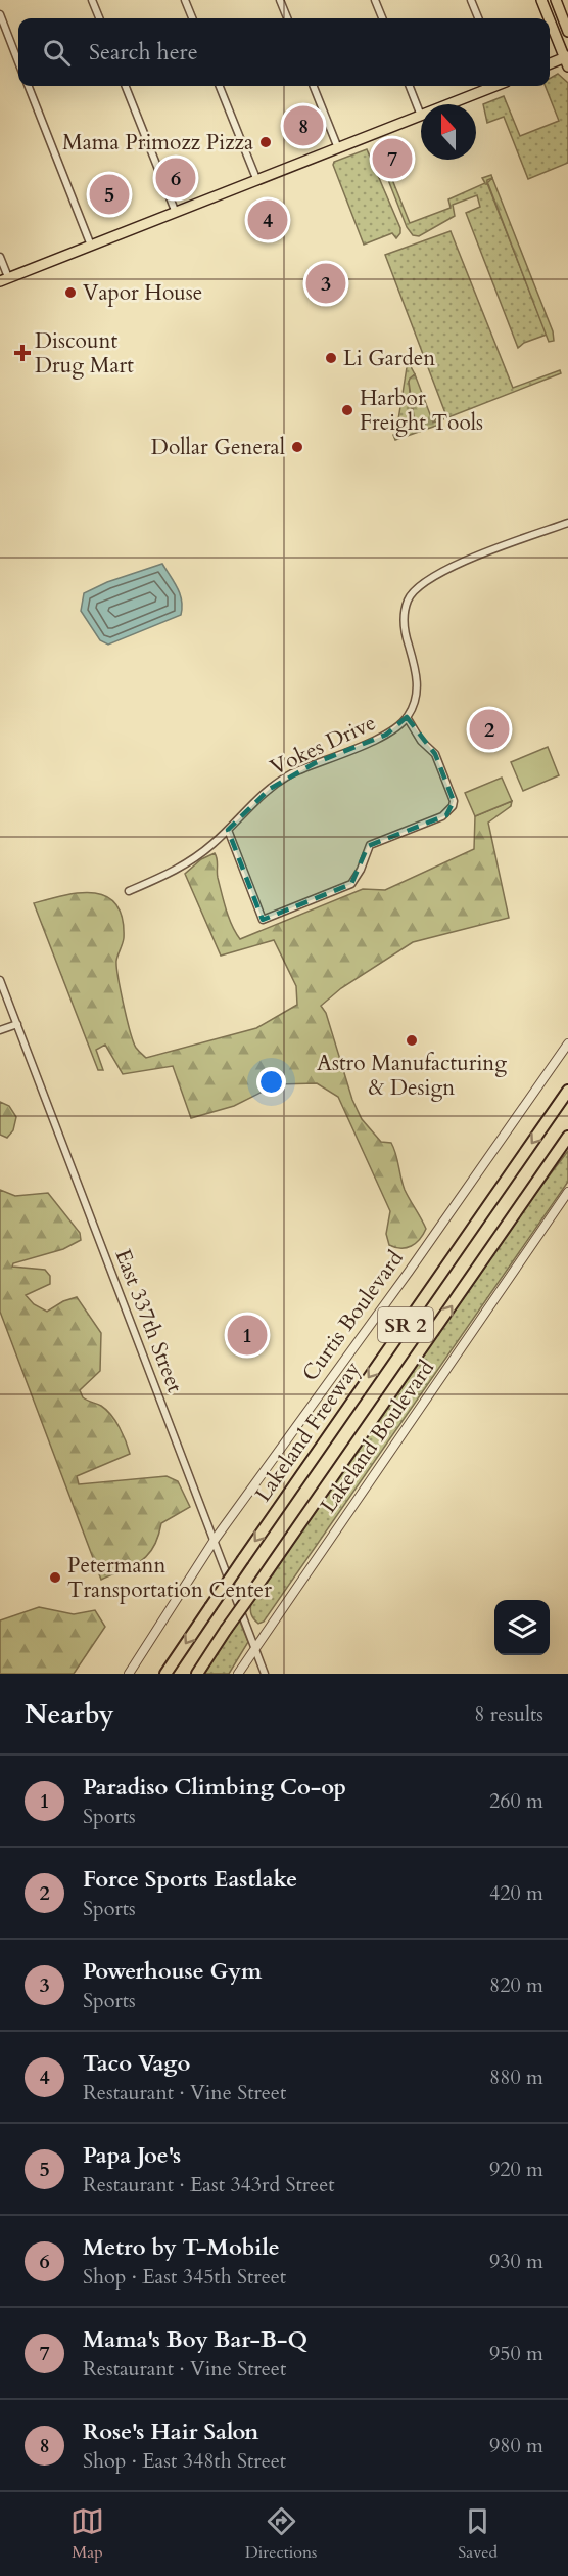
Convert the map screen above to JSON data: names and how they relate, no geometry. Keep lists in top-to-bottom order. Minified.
{"streets":{"highway":["SR 2","Lakeland Freeway"],"street":["Vokes Drive","Curtis Boulevard","East 337th Street","Lakeland Boulevard"]},"crossings":[["Curtis Boulevard","East 337th Street"],["East 337th Street","Lakeland Boulevard"]],"places":{"other":["Mama Primozz Pizza","Vapor House","Li Garden","Harbor Freight Tools","Dollar General","Astro Manufacturing & Design","Petermann Transportation Center"],"health":["Discount Drug Mart"]},"north":"top","page":{"search":"Search here","pins":["8","7","6","5","4","3","2","1"],"heading":["Nearby","8 results"],"list":[{"mark":"1","name":"Paradiso Climbing Co-op","note":"Sports","value":"260 m"},{"mark":"2","name":"Force Sports Eastlake","note":"Sports","value":"420 m"},{"mark":"3","name":"Powerhouse Gym","note":"Sports","value":"820 m"},{"mark":"4","name":"Taco Vago","note":"Restaurant · Vine Street","value":"880 m"},{"mark":"5","name":"Papa Joe's","note":"Restaurant · East 343rd Street","value":"920 m"},{"mark":"6","name":"Metro by T-Mobile","note":"Shop · East 345th Street","value":"930 m"},{"mark":"7","name":"Mama's Boy Bar-B-Q","note":"Restaurant · Vine Street","value":"950 m"},{"mark":"8","name":"Rose's Hair Salon","note":"Shop · East 348th Street","value":"980 m"}],"nav":["Map","Directions","Saved"]}}
